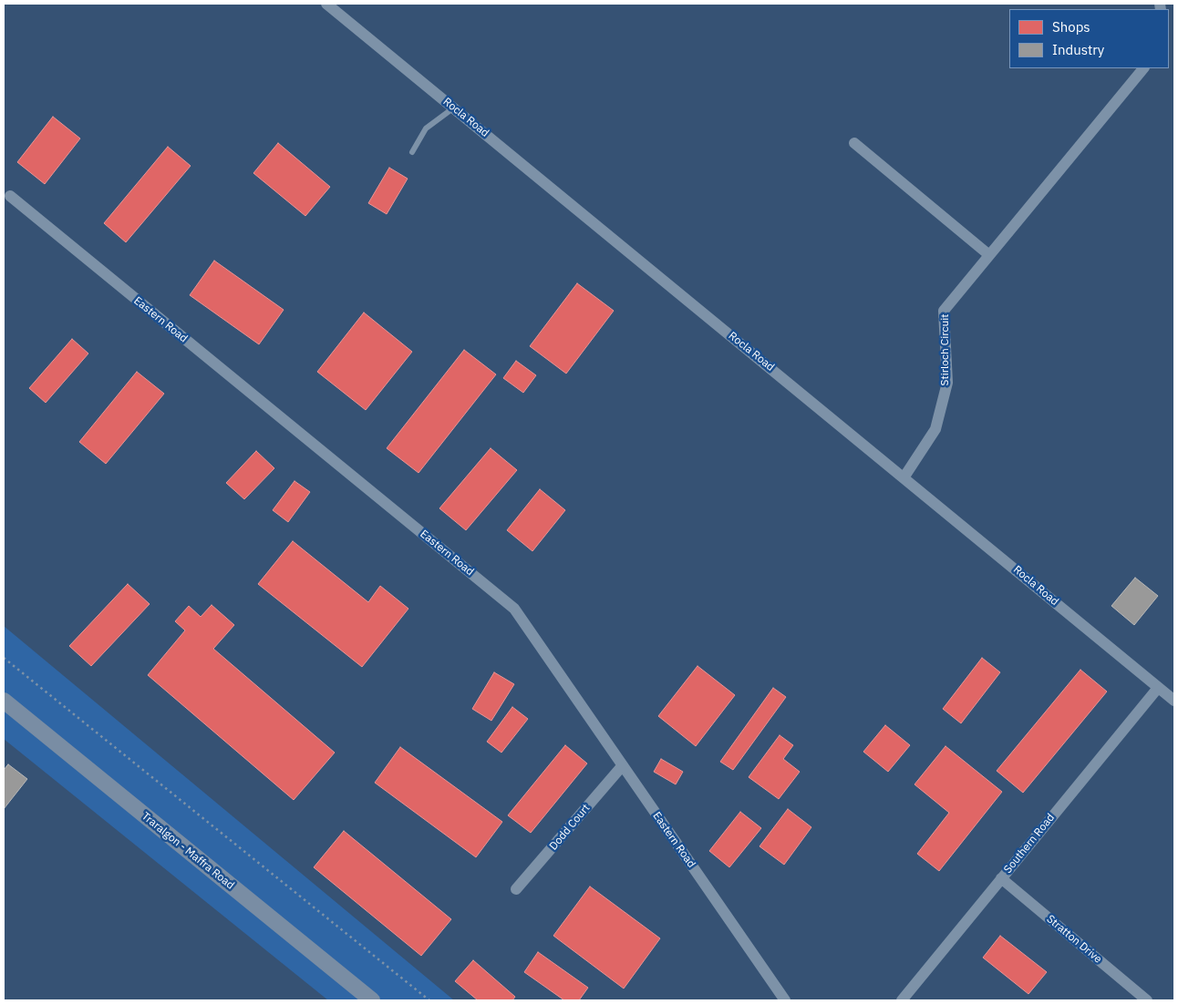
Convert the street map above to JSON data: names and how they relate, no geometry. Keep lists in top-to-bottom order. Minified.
{"streets":{"main road":["Traralgon - Maffra Road"],"street":["Rocla Road","Eastern Road","Stirloch Circuit","Dodd Court","Southern Road","Stratton Drive"]},"crossings":[["Rocla Road","Stirloch Circuit"],["Rocla Road","Southern Road"],["Eastern Road","Dodd Court"],["Southern Road","Stratton Drive"]],"legend":["Shops","Industry"]}
